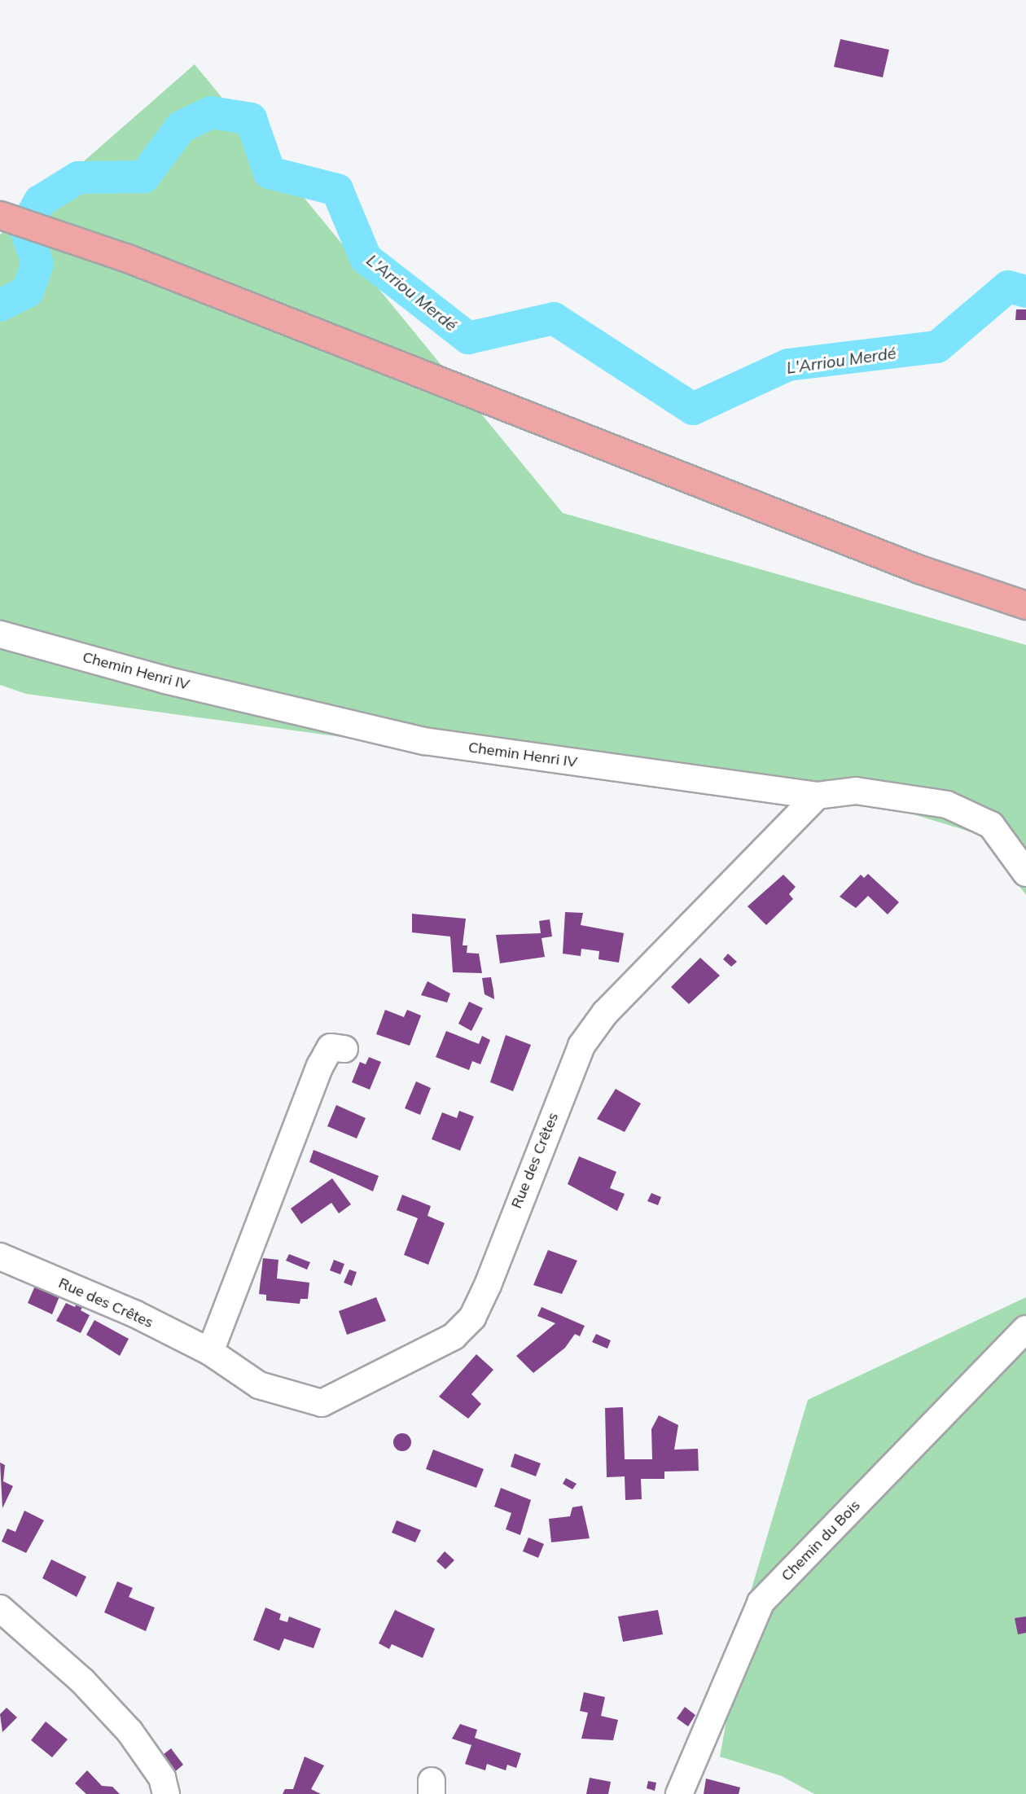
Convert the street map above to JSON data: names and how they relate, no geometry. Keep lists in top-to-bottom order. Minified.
{"streets":{"street":["Chemin Henri IV","Rue des Crêtes","Chemin du Bois"]},"crossings":[["Chemin Henri IV","Rue des Crêtes"]],"water":["L'Arriou Merdé"]}
